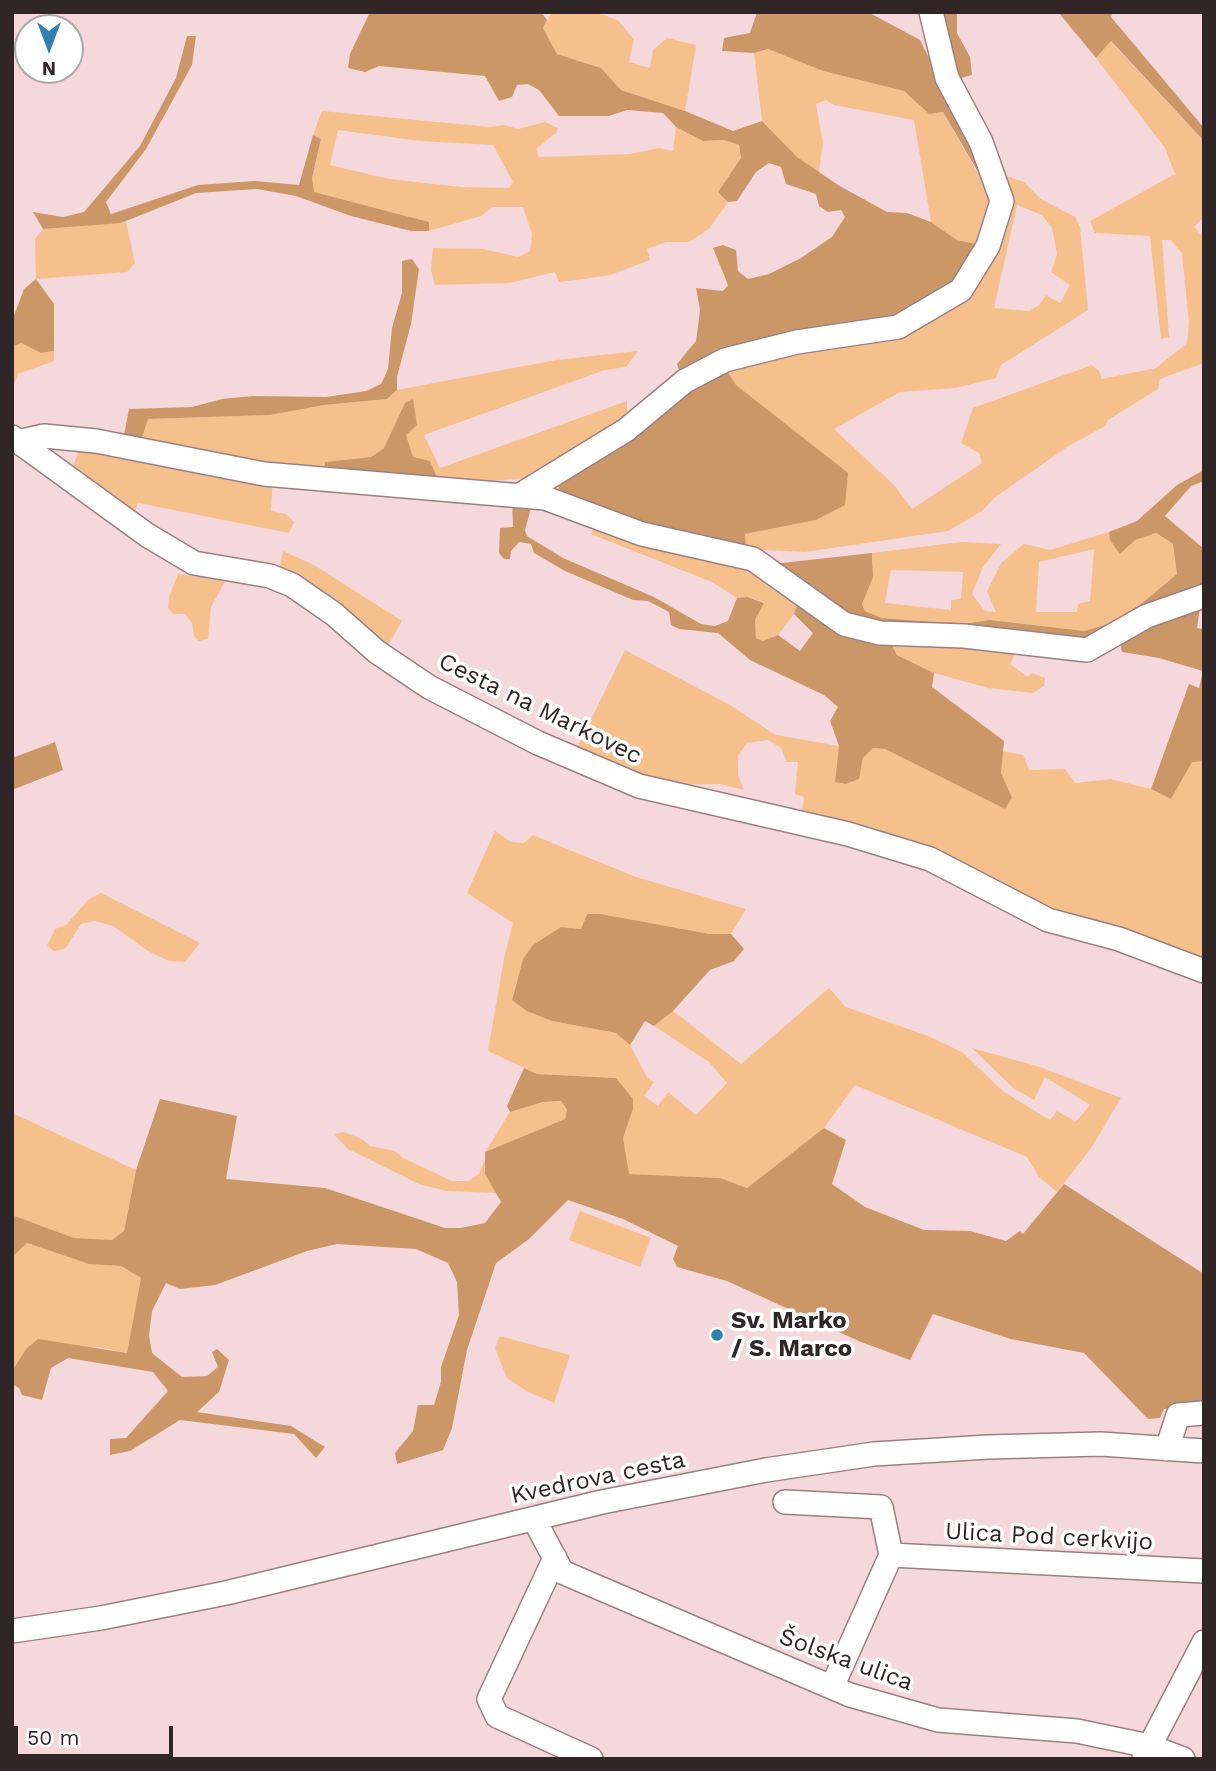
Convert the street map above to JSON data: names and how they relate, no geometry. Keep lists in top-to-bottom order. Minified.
{"streets":{"street":["Cesta na Markovec","Kvedrova cesta","Ulica Pod cerkvijo","Šolska ulica"]},"crossings":[["Kvedrova cesta","Šolska ulica"]],"places":["Sv. Marko / S. Marco"],"scale_bar":"50 m","north":"bottom"}
